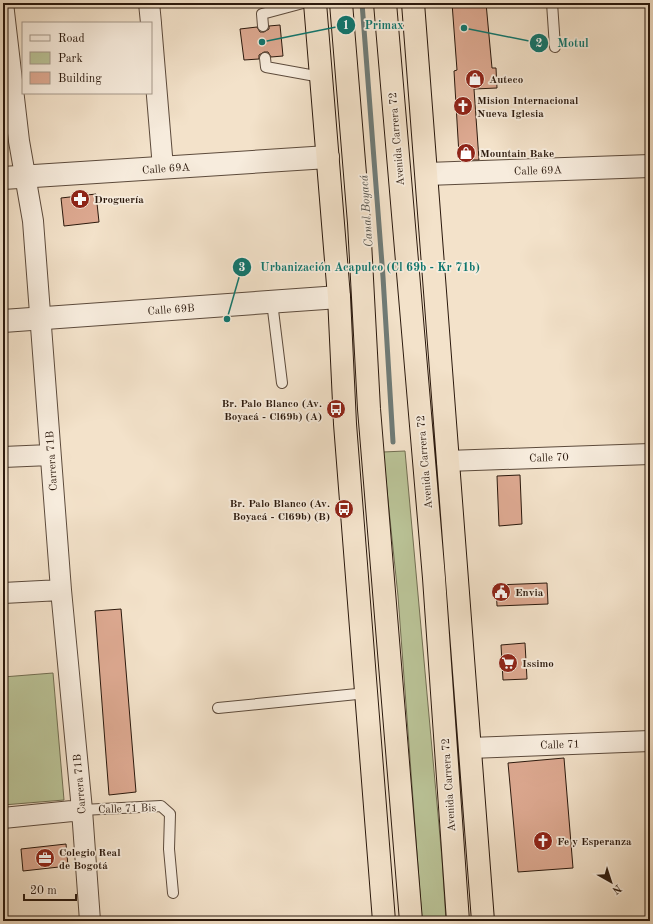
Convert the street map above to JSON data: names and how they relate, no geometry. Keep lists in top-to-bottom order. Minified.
{"streets":{"highway":["Avenida Carrera 72"],"street":["Calle 69A","Calle 69B","Calle 70","Carrera 71B","Calle 71","Calle 71 Bis"]},"crossings":[["Avenida Carrera 72","Calle 69A"],["Avenida Carrera 72","Calle 70"],["Avenida Carrera 72","Calle 71"],["Calle 69A","Carrera 71B"],["Calle 69B","Carrera 71B"],["Carrera 71B","Calle 71 Bis"]],"water":["Canal Boyacá"],"places":{"other":["Motul","Primax","Urbanización Acapulco (Cl 69b - Kr 71b)"],"shop":["Auteco","Mountain Bake"],"church":["Mision Internacional Nueva Iglesia","Fe y Esperanza"],"pharmacy":["Droguería"],"bus stop":["Br. Palo Blanco (Av. Boyacá - Cl69b) (A)","Br. Palo Blanco (Av. Boyacá - Cl69b) (B)"],"public building":["Envia"],"supermarket":["Issimo"],"office":["Colegio Real de Bogotá"]},"legend":["Road","Park","Building"],"scale_bar":"20 m","north":"bottom right"}
